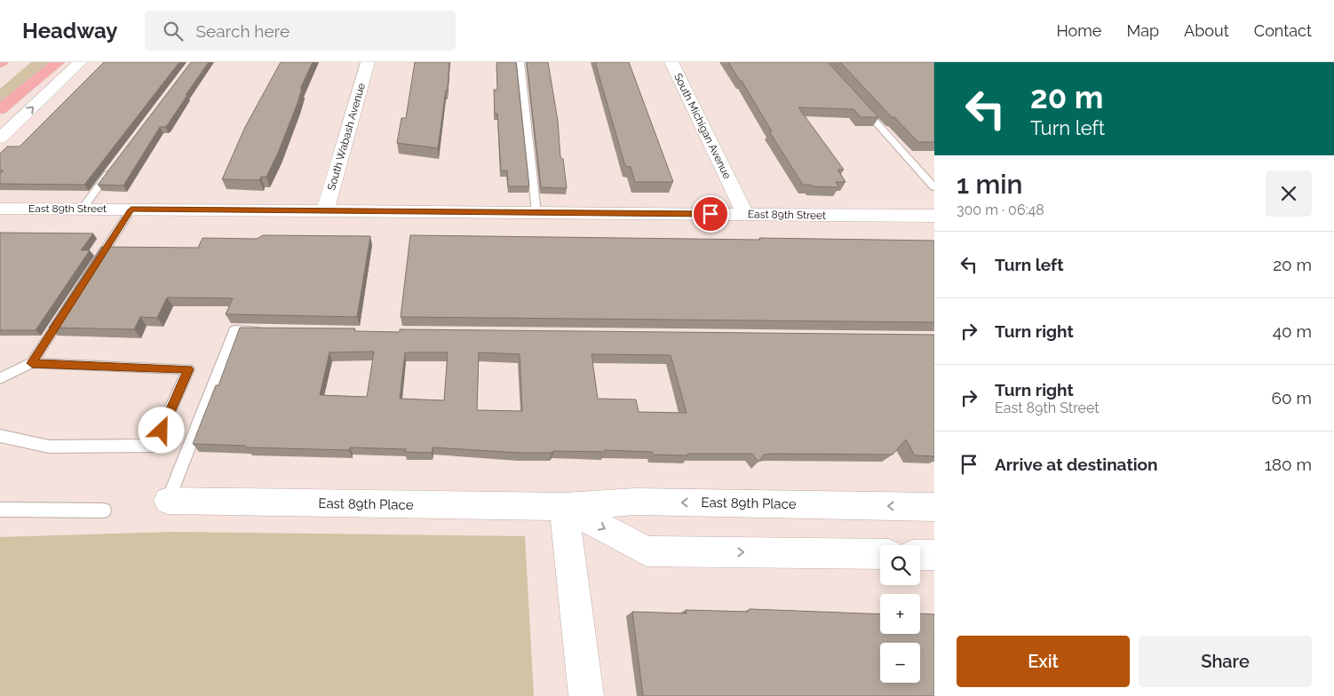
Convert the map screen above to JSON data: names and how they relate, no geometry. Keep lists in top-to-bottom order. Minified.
{"streets":{"street":["South Michigan Avenue","South Wabash Avenue","East 89th Street","East 89th Place"]},"crossings":[["South Michigan Avenue","East 89th Street"],["South Wabash Avenue","East 89th Street"]],"page":{"header":"Headway","search":"Search here","nav":["Home","Map","About","Contact"],"turn":["20 m","Turn left"],"heading":["1 min","300 m · 06:48"],"list":[{"name":"Turn left","value":"20 m"},{"name":"Turn right","value":"40 m"},{"name":"Turn right","note":"East 89th Street","value":"60 m"},{"name":"Arrive at destination","value":"180 m"}],"map_buttons":["+","−"],"buttons":["Exit","Share"]}}
